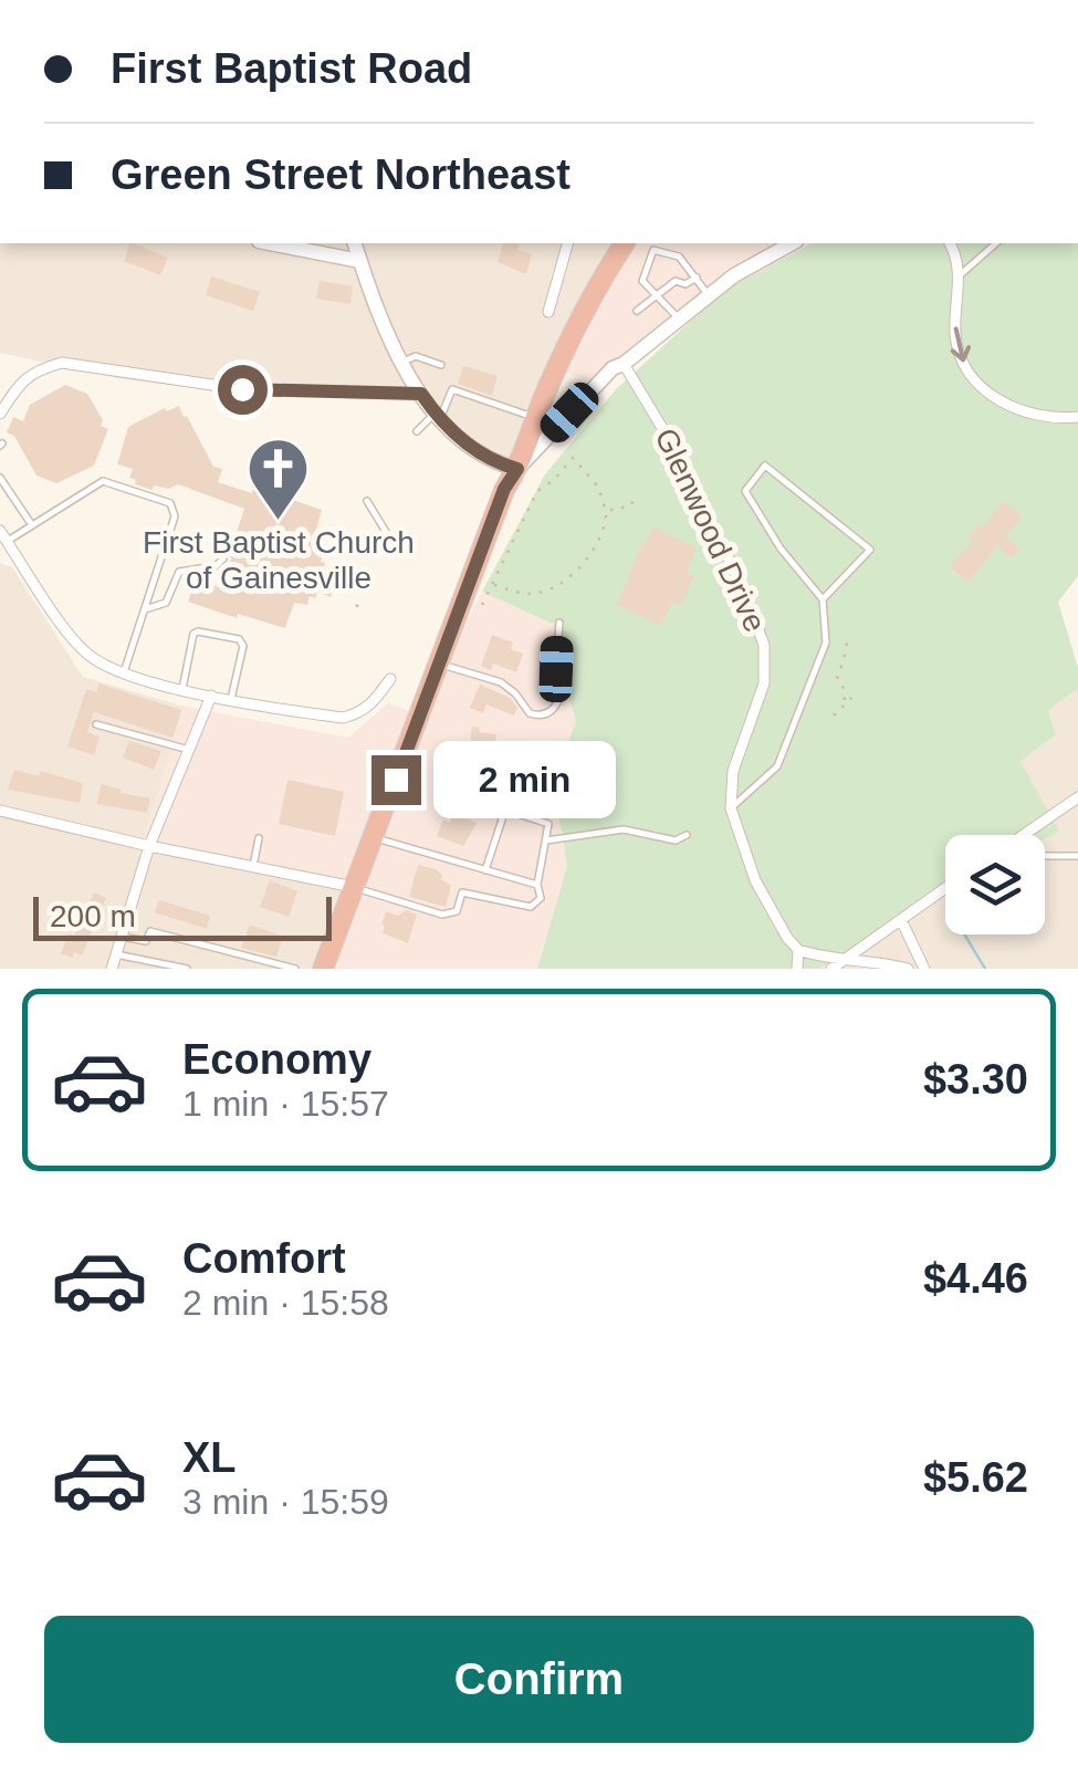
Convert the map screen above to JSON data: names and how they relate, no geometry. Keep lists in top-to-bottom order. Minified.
{"streets":{"street":["Glenwood Drive"]},"places":{"church":["First Baptist Church of Gainesville"]},"scale_bar":"200 m","page":{"banner":["First Baptist Road","Green Street Northeast"],"bubble":"2 min","scale":"200 m","list":[{"name":"Economy","note":"1 min · 15:57","value":"$3.30"},{"name":"Comfort","note":"2 min · 15:58","value":"$4.46"},{"name":"XL","note":"3 min · 15:59","value":"$5.62"}],"buttons":"Confirm"}}
